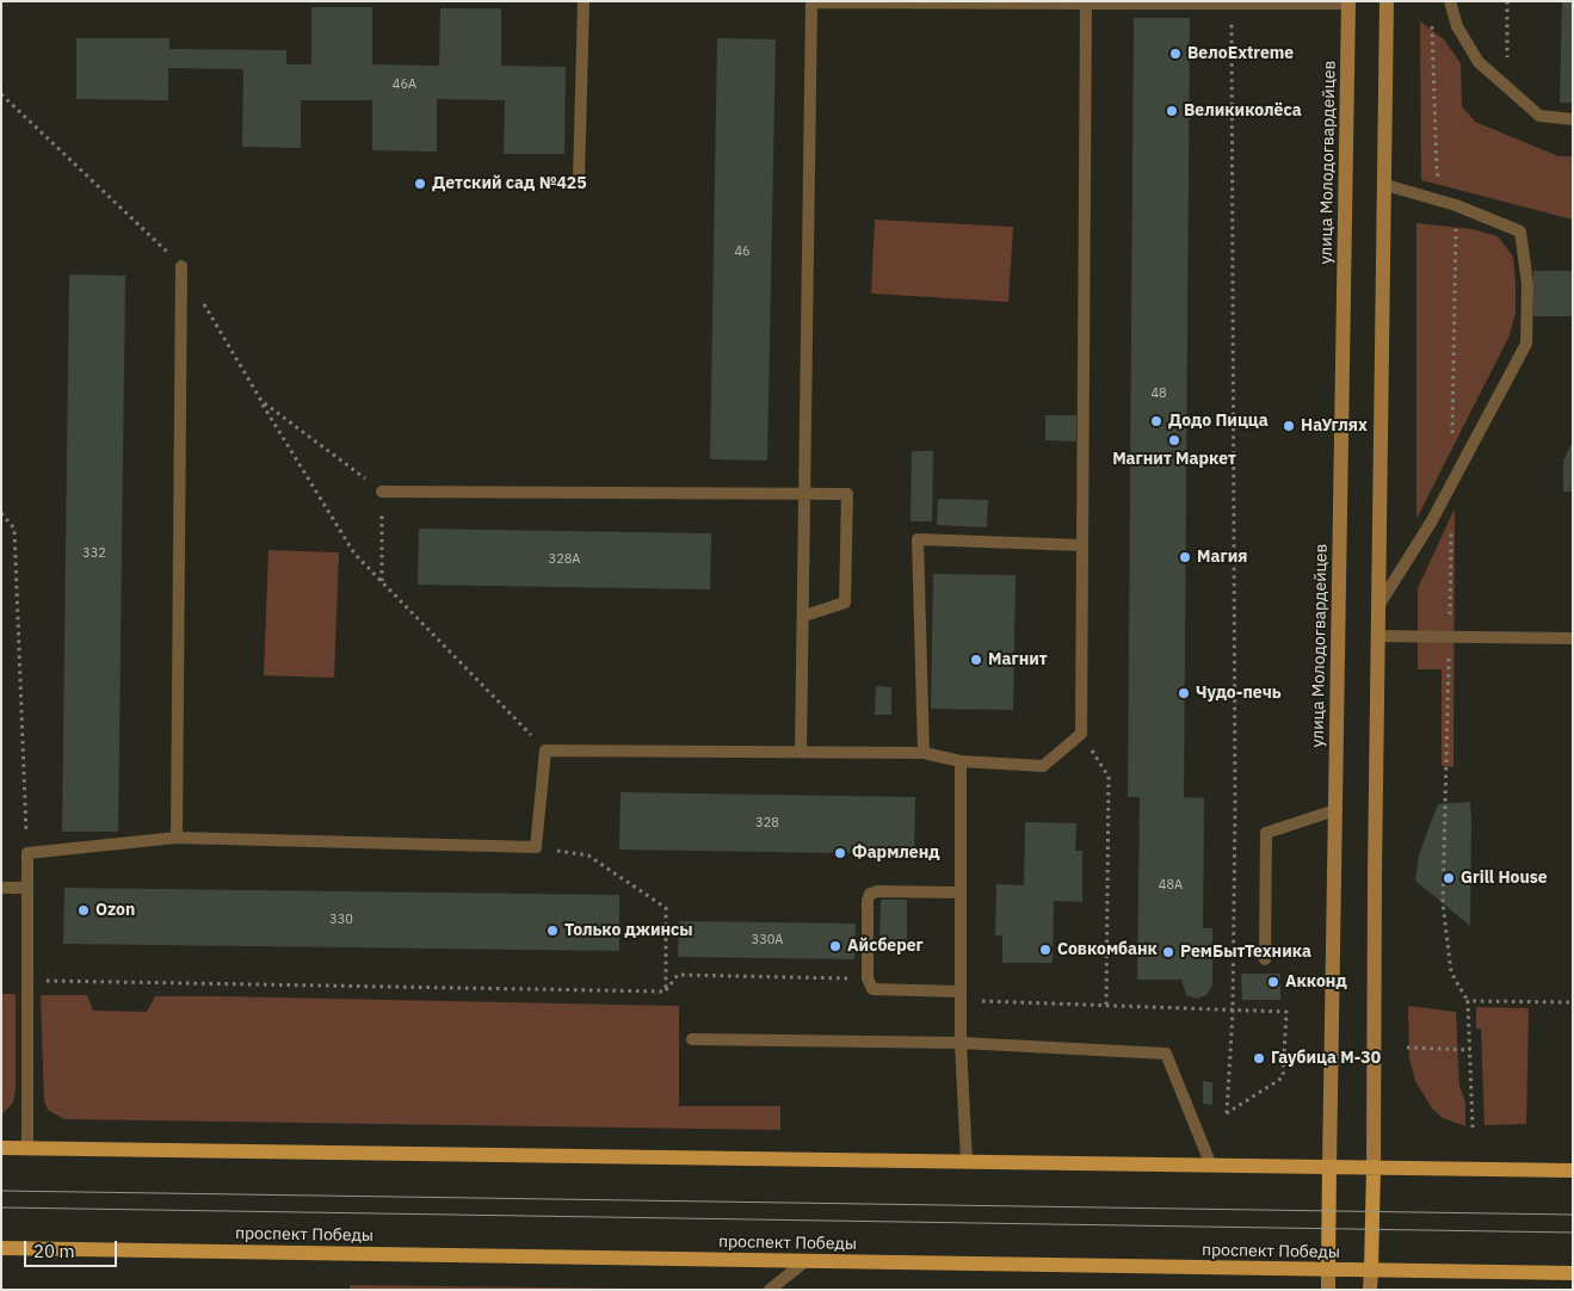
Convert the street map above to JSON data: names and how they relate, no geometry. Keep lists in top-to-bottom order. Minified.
{"streets":{"main road":["улица Молодогвардейцев","проспект Победы"]},"crossings":[["улица Молодогвардейцев","проспект Победы"]],"places":["ВелоExtreme","Великиколёса","Детский сад №425","Додо Пицца","НаУглях","Магнит Маркет","Магия","Магнит","Чудо-печь","Фармленд","Grill House","Ozon","Только джинсы","Айсберег","Совкомбанк","РемБытТехника","Акконд","Гаубица М-30"],"house_numbers":["46А","46","48","332","328А","328","48А","330","330А"],"scale_bar":"20 m"}
